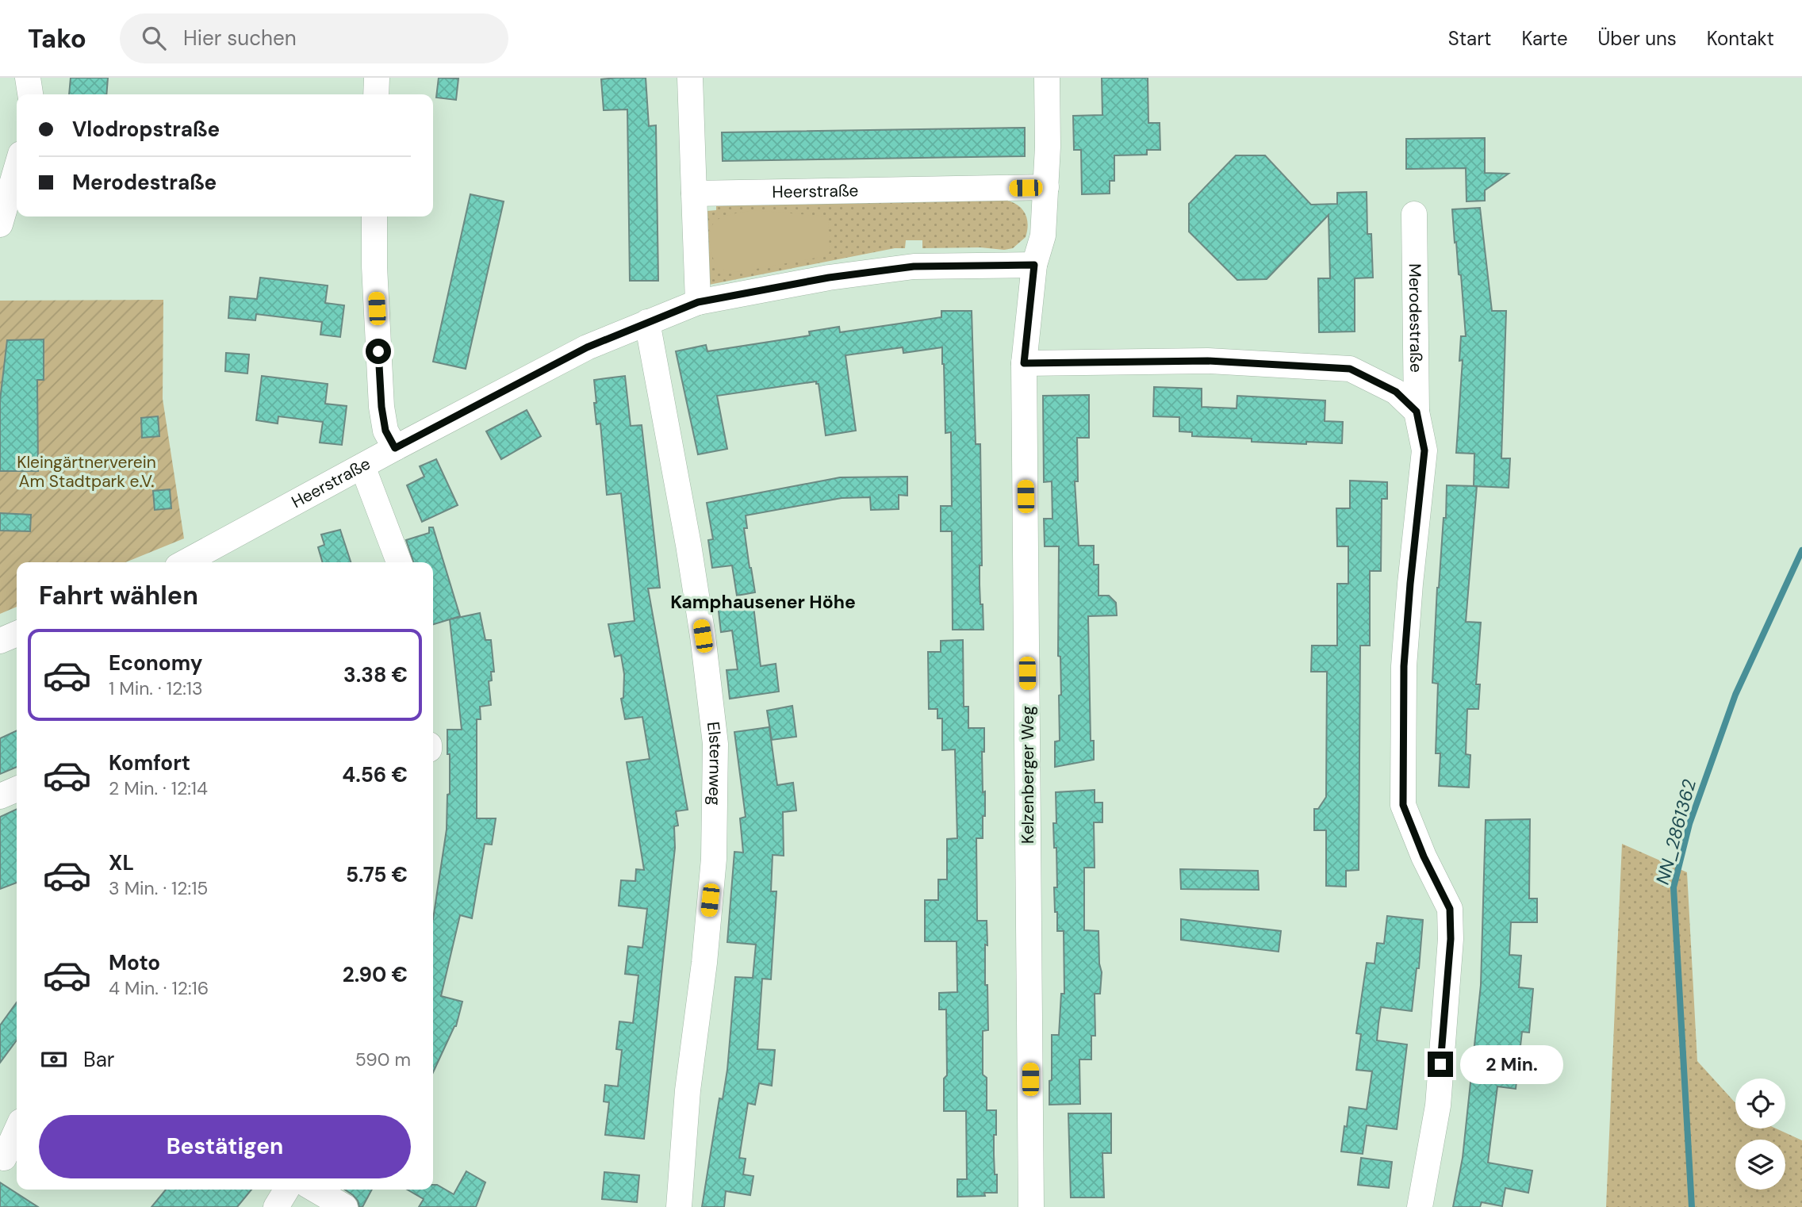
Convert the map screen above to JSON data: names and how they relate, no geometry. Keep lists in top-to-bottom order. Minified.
{"streets":{"street":["Heerstraße","Merodestraße","Elsternweg","Kelzenberger Weg"]},"crossings":[["Heerstraße","Elsternweg"],["Heerstraße","Kelzenberger Weg"]],"districts":["Kamphausener Höhe"],"water":["NN_2861362"],"parks":["Kleingärtnerverein Am Stadtpark e.V."],"page":{"header":"Tako","search":"Hier suchen","nav":["Start","Karte","Über uns","Kontakt"],"banner":["Vlodropstraße","Merodestraße"],"heading":"Fahrt wählen","list":[{"name":"Economy","note":"1 Min. · 12:13","value":"3.38 €"},{"name":"Komfort","note":"2 Min. · 12:14","value":"4.56 €"},{"name":"XL","note":"3 Min. · 12:15","value":"5.75 €"},{"name":"Moto","note":"4 Min. · 12:16","value":"2.90 €"}],"pay":["Bar","590 m"],"bubble":"2 Min.","buttons":"Bestätigen"}}
